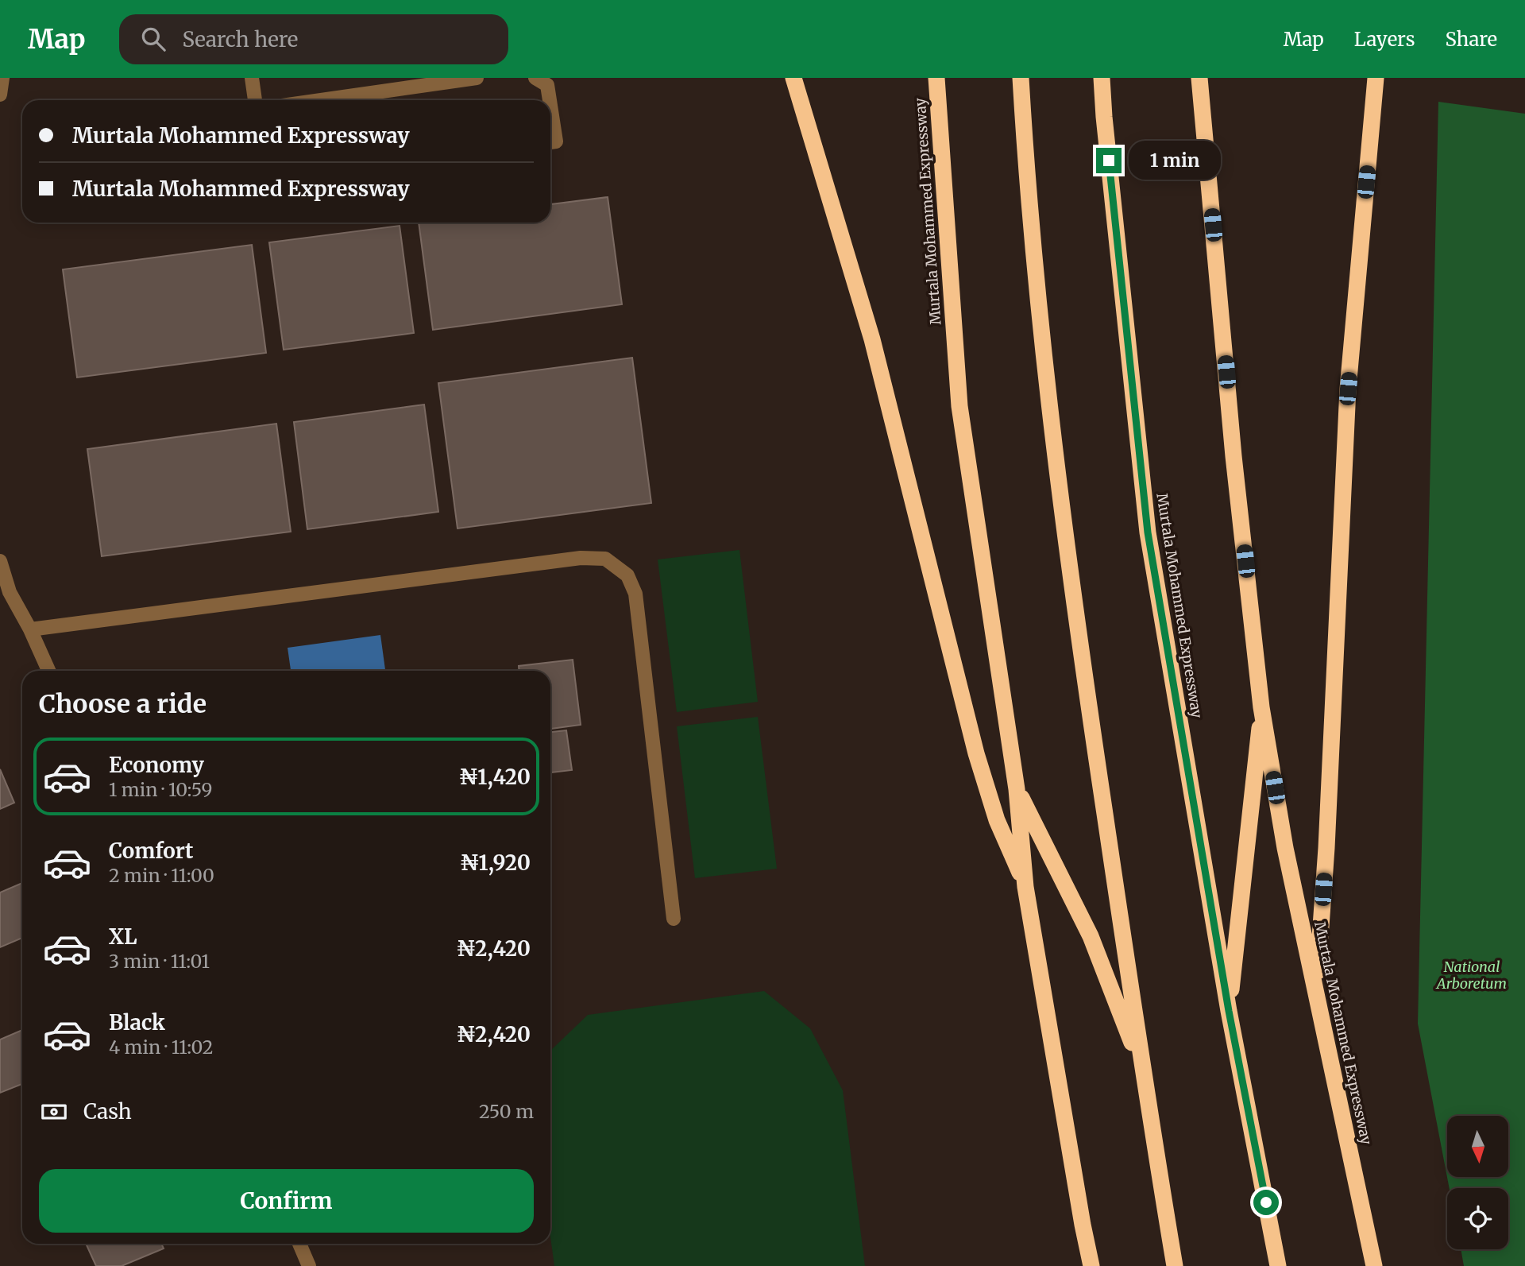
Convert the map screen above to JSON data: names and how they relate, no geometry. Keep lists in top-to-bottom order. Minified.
{"streets":{"highway":["Murtala Mohammed Expressway"]},"parks":["National Arboretum"],"north":"bottom","page":{"header":"Map","search":"Search here","nav":["Map","Layers","Share"],"banner":["Murtala Mohammed Expressway","Murtala Mohammed Expressway"],"bubble":"1 min","heading":"Choose a ride","list":[{"name":"Economy","note":"1 min · 10:59","value":"₦1,420"},{"name":"Comfort","note":"2 min · 11:00","value":"₦1,920"},{"name":"XL","note":"3 min · 11:01","value":"₦2,420"},{"name":"Black","note":"4 min · 11:02","value":"₦2,420"}],"pay":["Cash","250 m"],"buttons":"Confirm"}}
